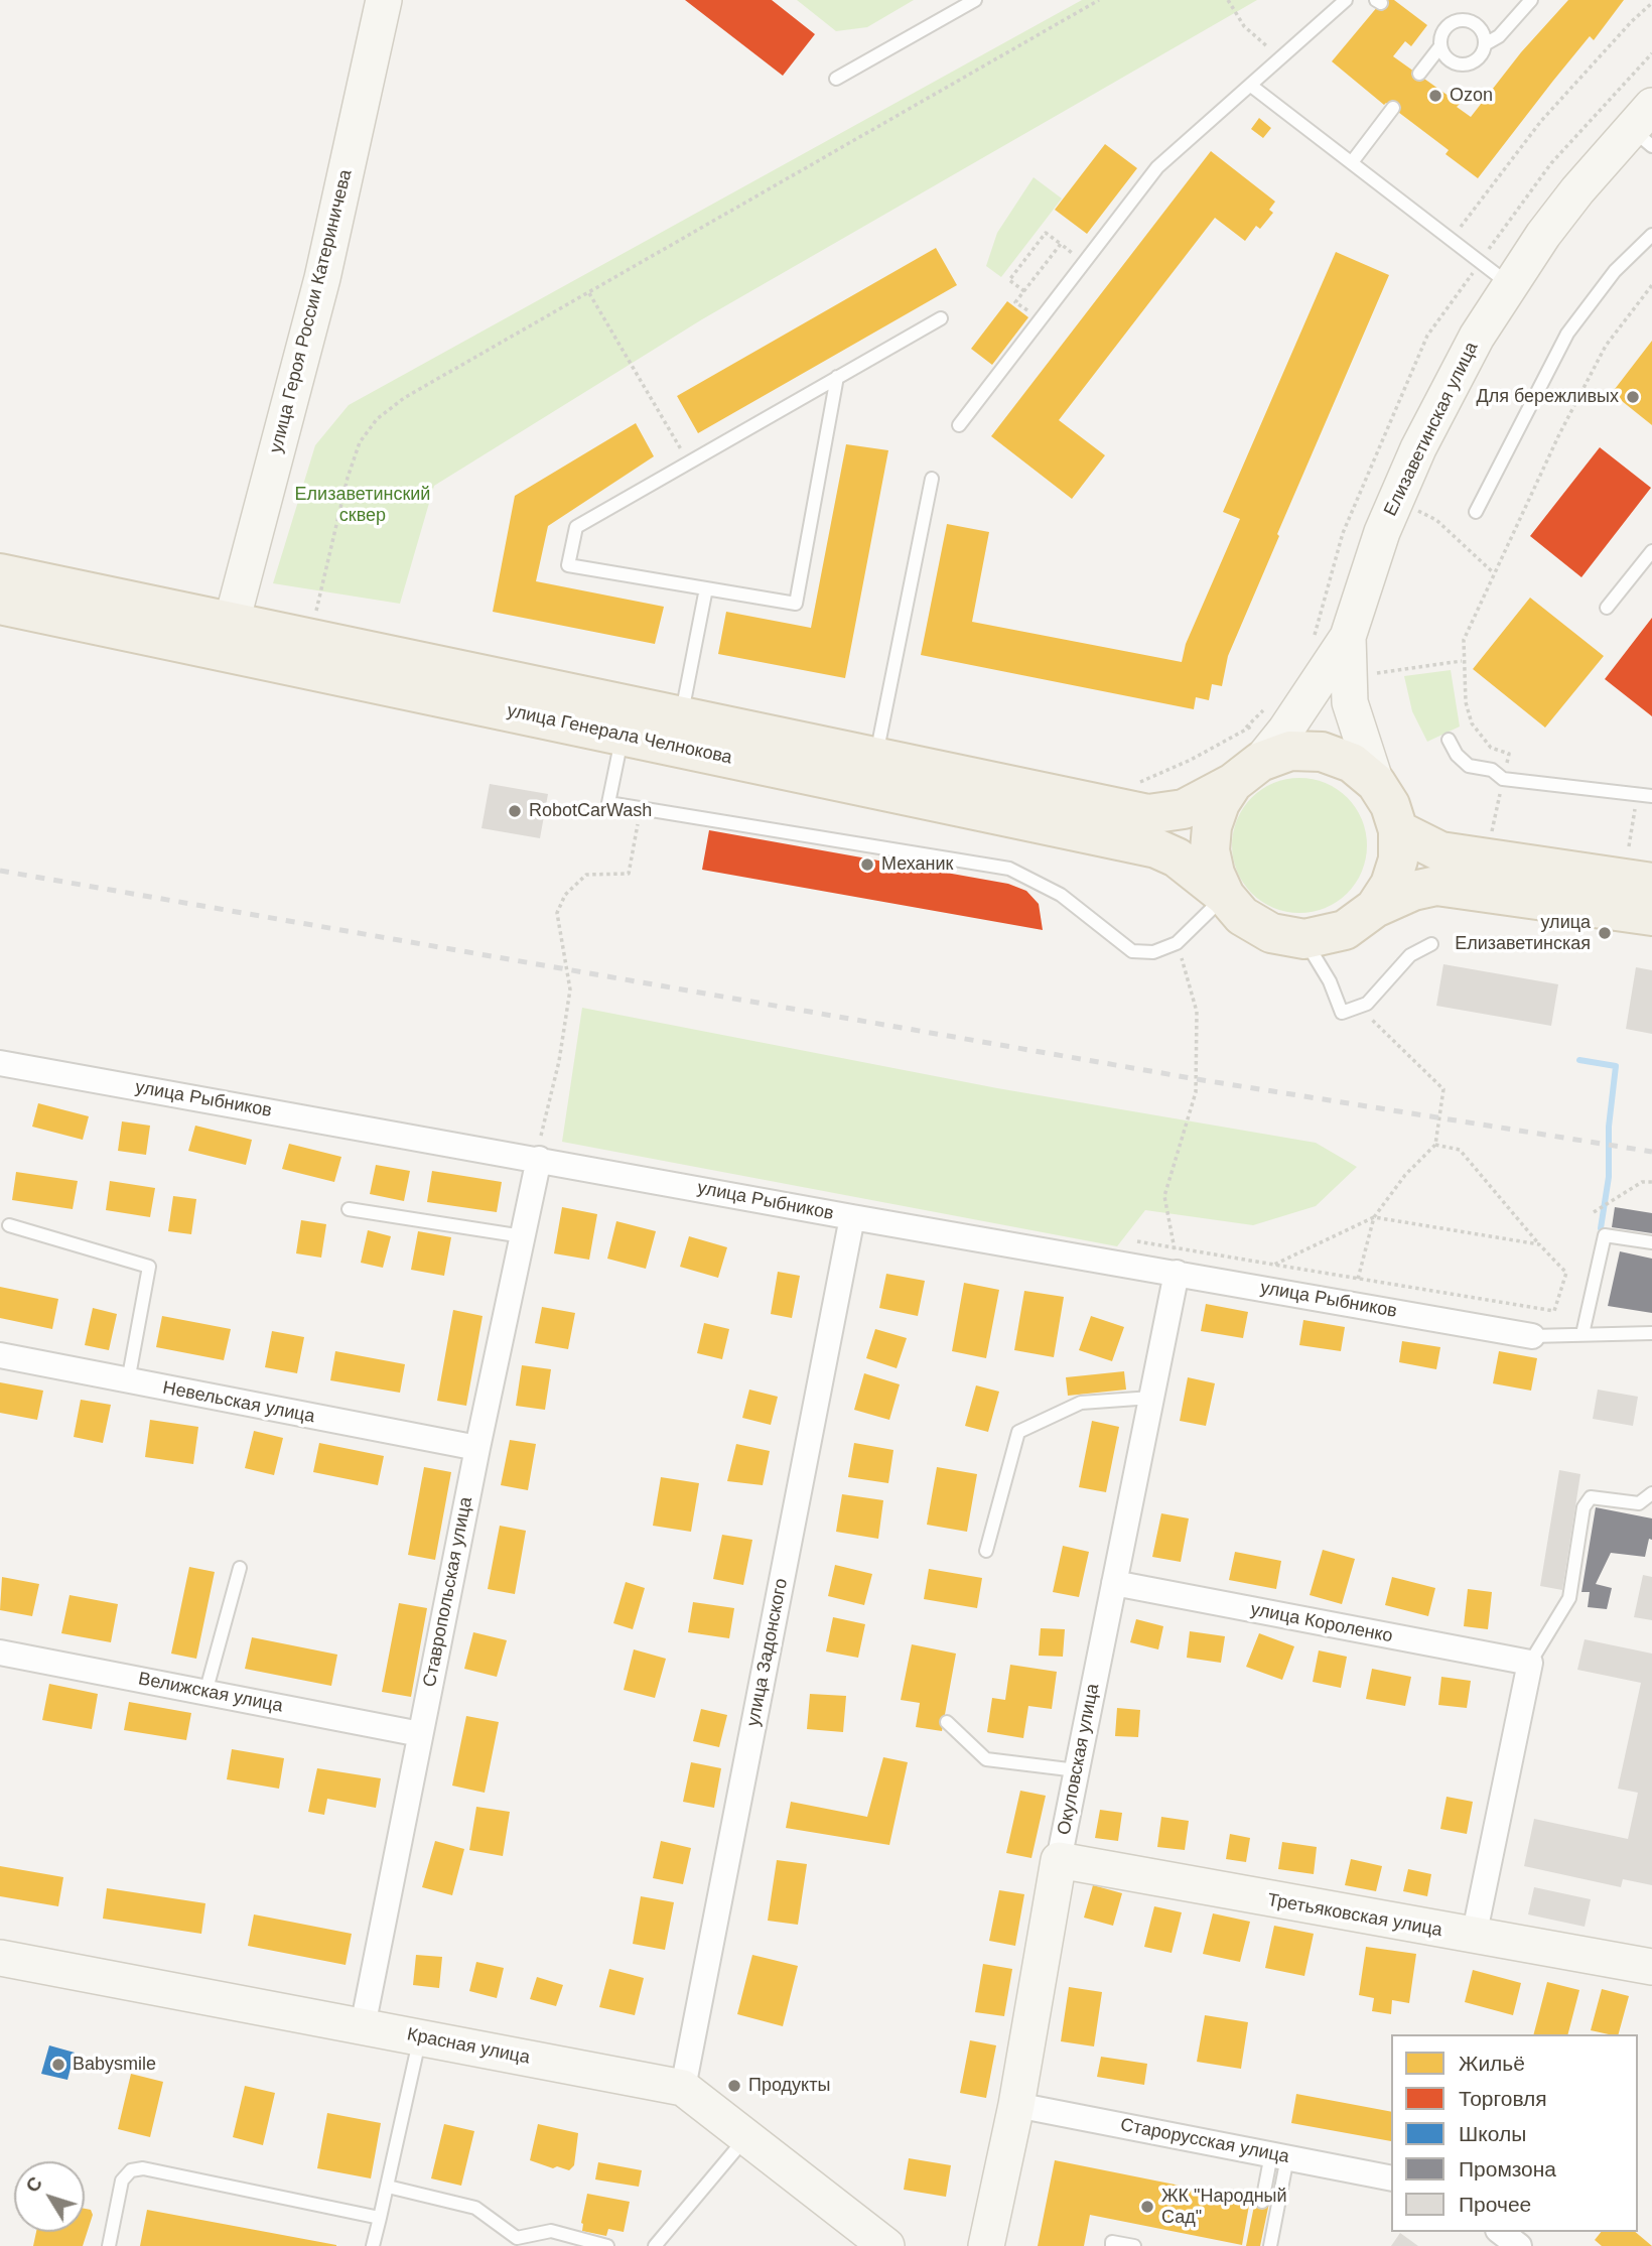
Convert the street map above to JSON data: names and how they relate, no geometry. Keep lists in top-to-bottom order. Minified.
{"streets":{"main road":["улица Генерала Челнокова"],"street":["улица Героя России Катериничева","Елизаветинская улица","улица Рыбников","Невельская улица","Ставропольская улица","улица Короленко","улица Задонского","Велижская улица","Окуловская улица","Третьяковская улица","Красная улица","Старорусская улица"]},"crossings":[["улица Героя России Катериничева","улица Генерала Челнокова"],["Елизаветинская улица","улица Генерала Челнокова"],["улица Рыбников","Ставропольская улица"],["улица Рыбников","улица Задонского"],["улица Рыбников","Окуловская улица"],["Невельская улица","Ставропольская улица"],["Ставропольская улица","Велижская улица"],["Ставропольская улица","Красная улица"],["улица Короленко","Окуловская улица"],["улица Задонского","Красная улица"],["Окуловская улица","Третьяковская улица"],["Окуловская улица","Старорусская улица"]],"parks":["Елизаветинский сквер"],"places":["Ozon","Для бережливых","RobotCarWash","Механик","улица Елизаветинская","Babysmile","Продукты","ЖК \"Народный Сад\""],"legend":["Жильё","Торговля","Школы","Промзона","Прочее"],"north":"top left"}
